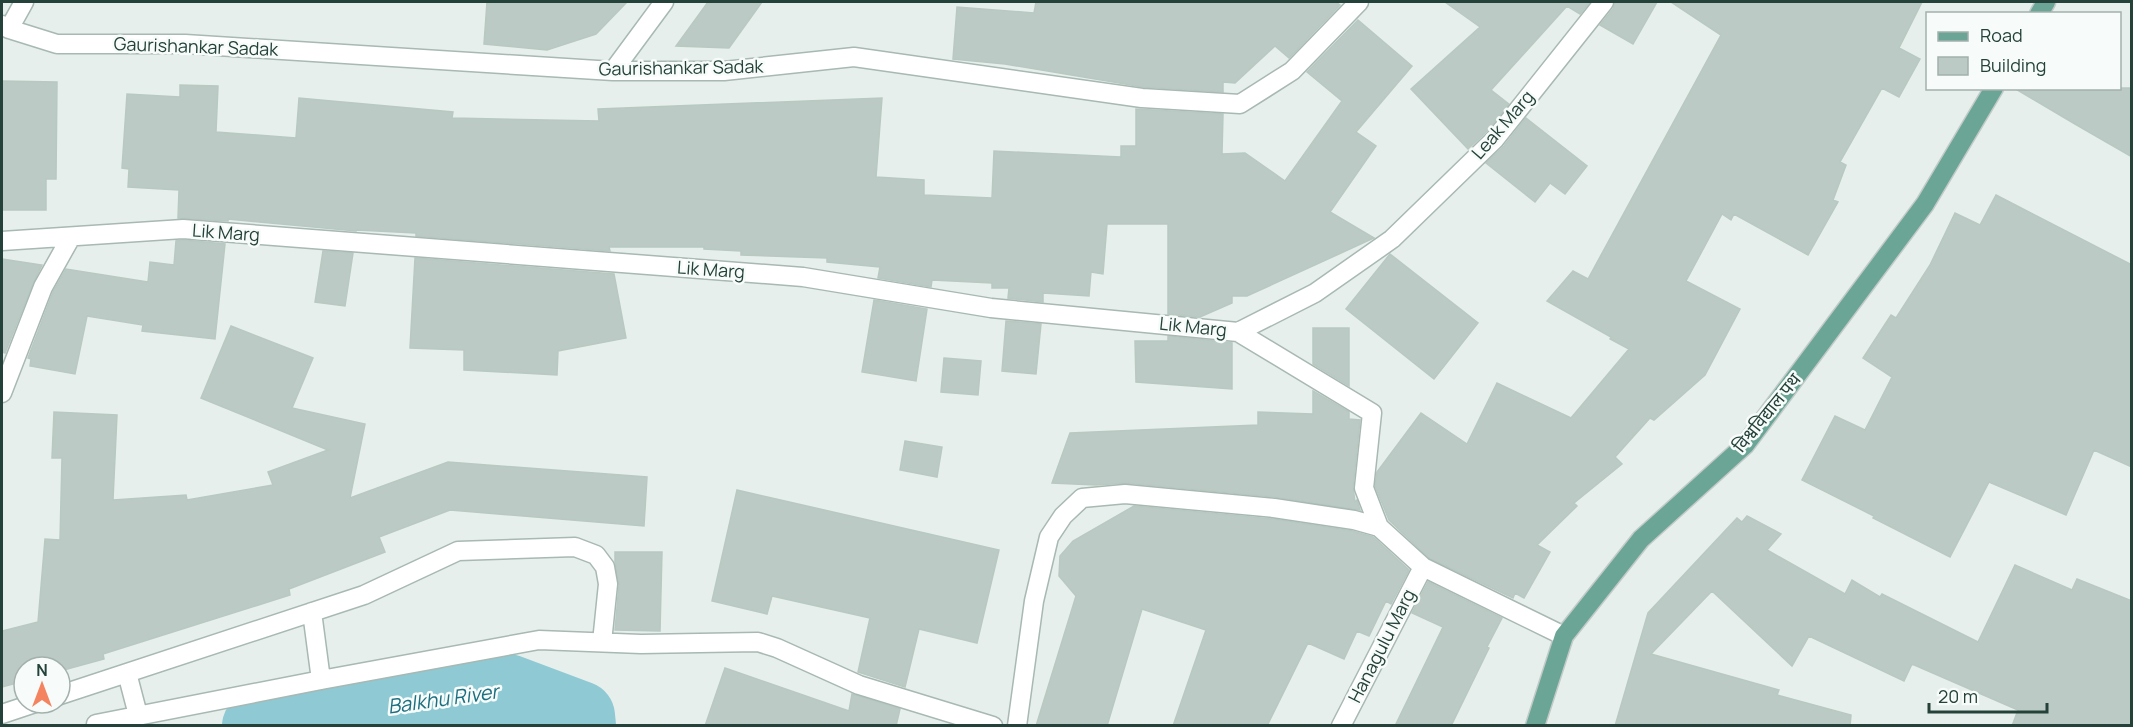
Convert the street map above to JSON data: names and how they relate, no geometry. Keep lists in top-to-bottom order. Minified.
{"streets":{"main road":["विश्वविद्याल पथ"],"street":["Gaurishankar Sadak","Leak Marg","Lik Marg","Hanagulu Marg"]},"crossings":[["Leak Marg","Lik Marg"]],"water":["Balkhu River"],"legend":["Road","Building"],"scale_bar":"20 m","north":"top"}
